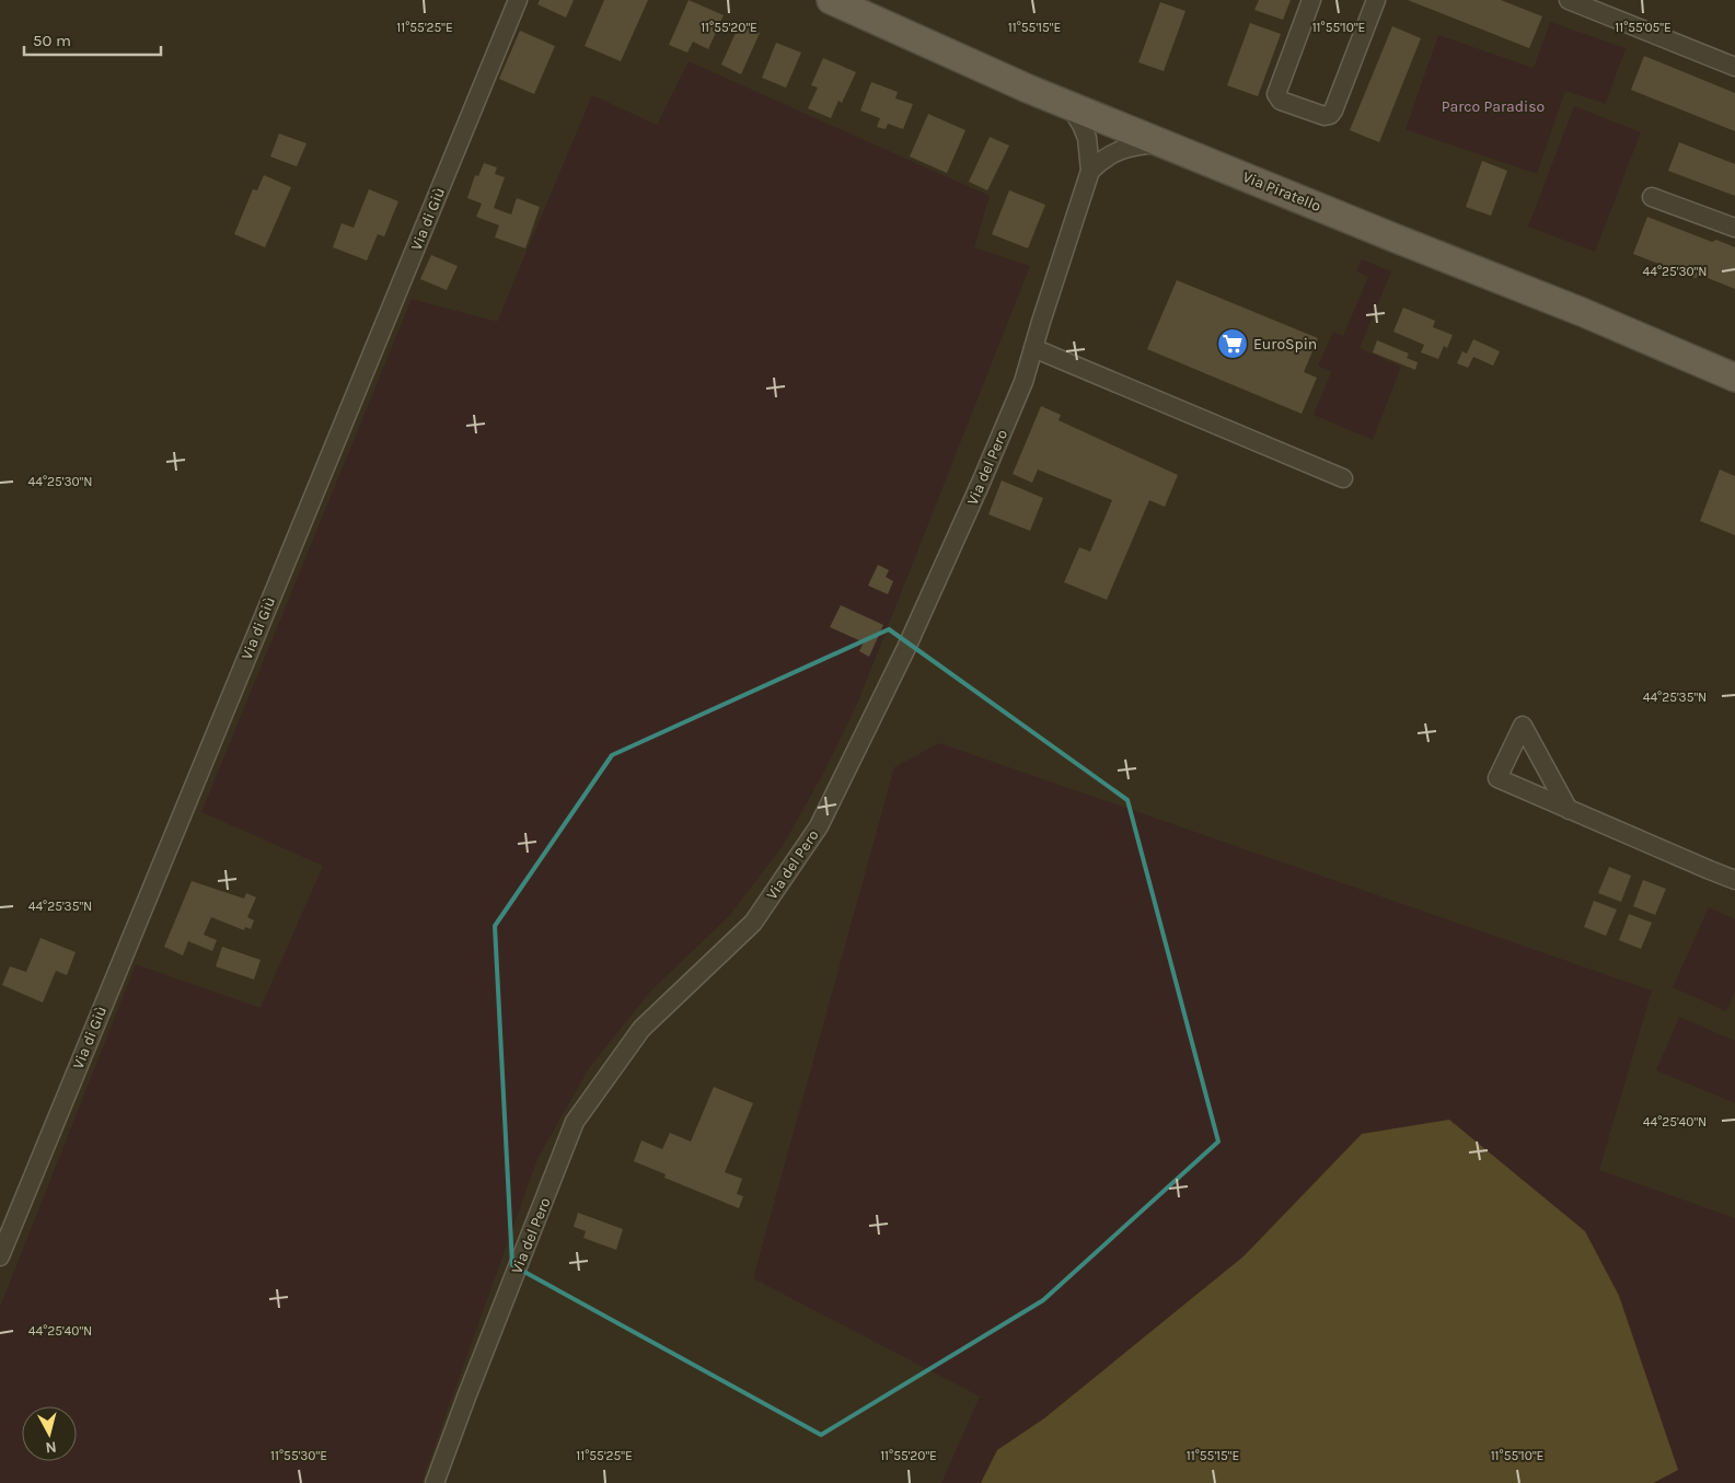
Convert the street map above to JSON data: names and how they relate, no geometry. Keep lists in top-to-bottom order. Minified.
{"streets":{"main road":["Via Piratello"],"street":["Via di Giù","Via del Pero"]},"crossings":[["Via Piratello","Via del Pero"]],"parks":["Parco Paradiso"],"places":{"supermarket":["EuroSpin"]},"scale_bar":"50 m","north":"bottom","coordinates":["11°55'25\"E","11°55'20\"E","11°55'15\"E","11°55'10\"E","11°55'05\"E","44°25'30\"N","44°25'35\"N","44°25'40\"N","11°55'30\"E"]}
